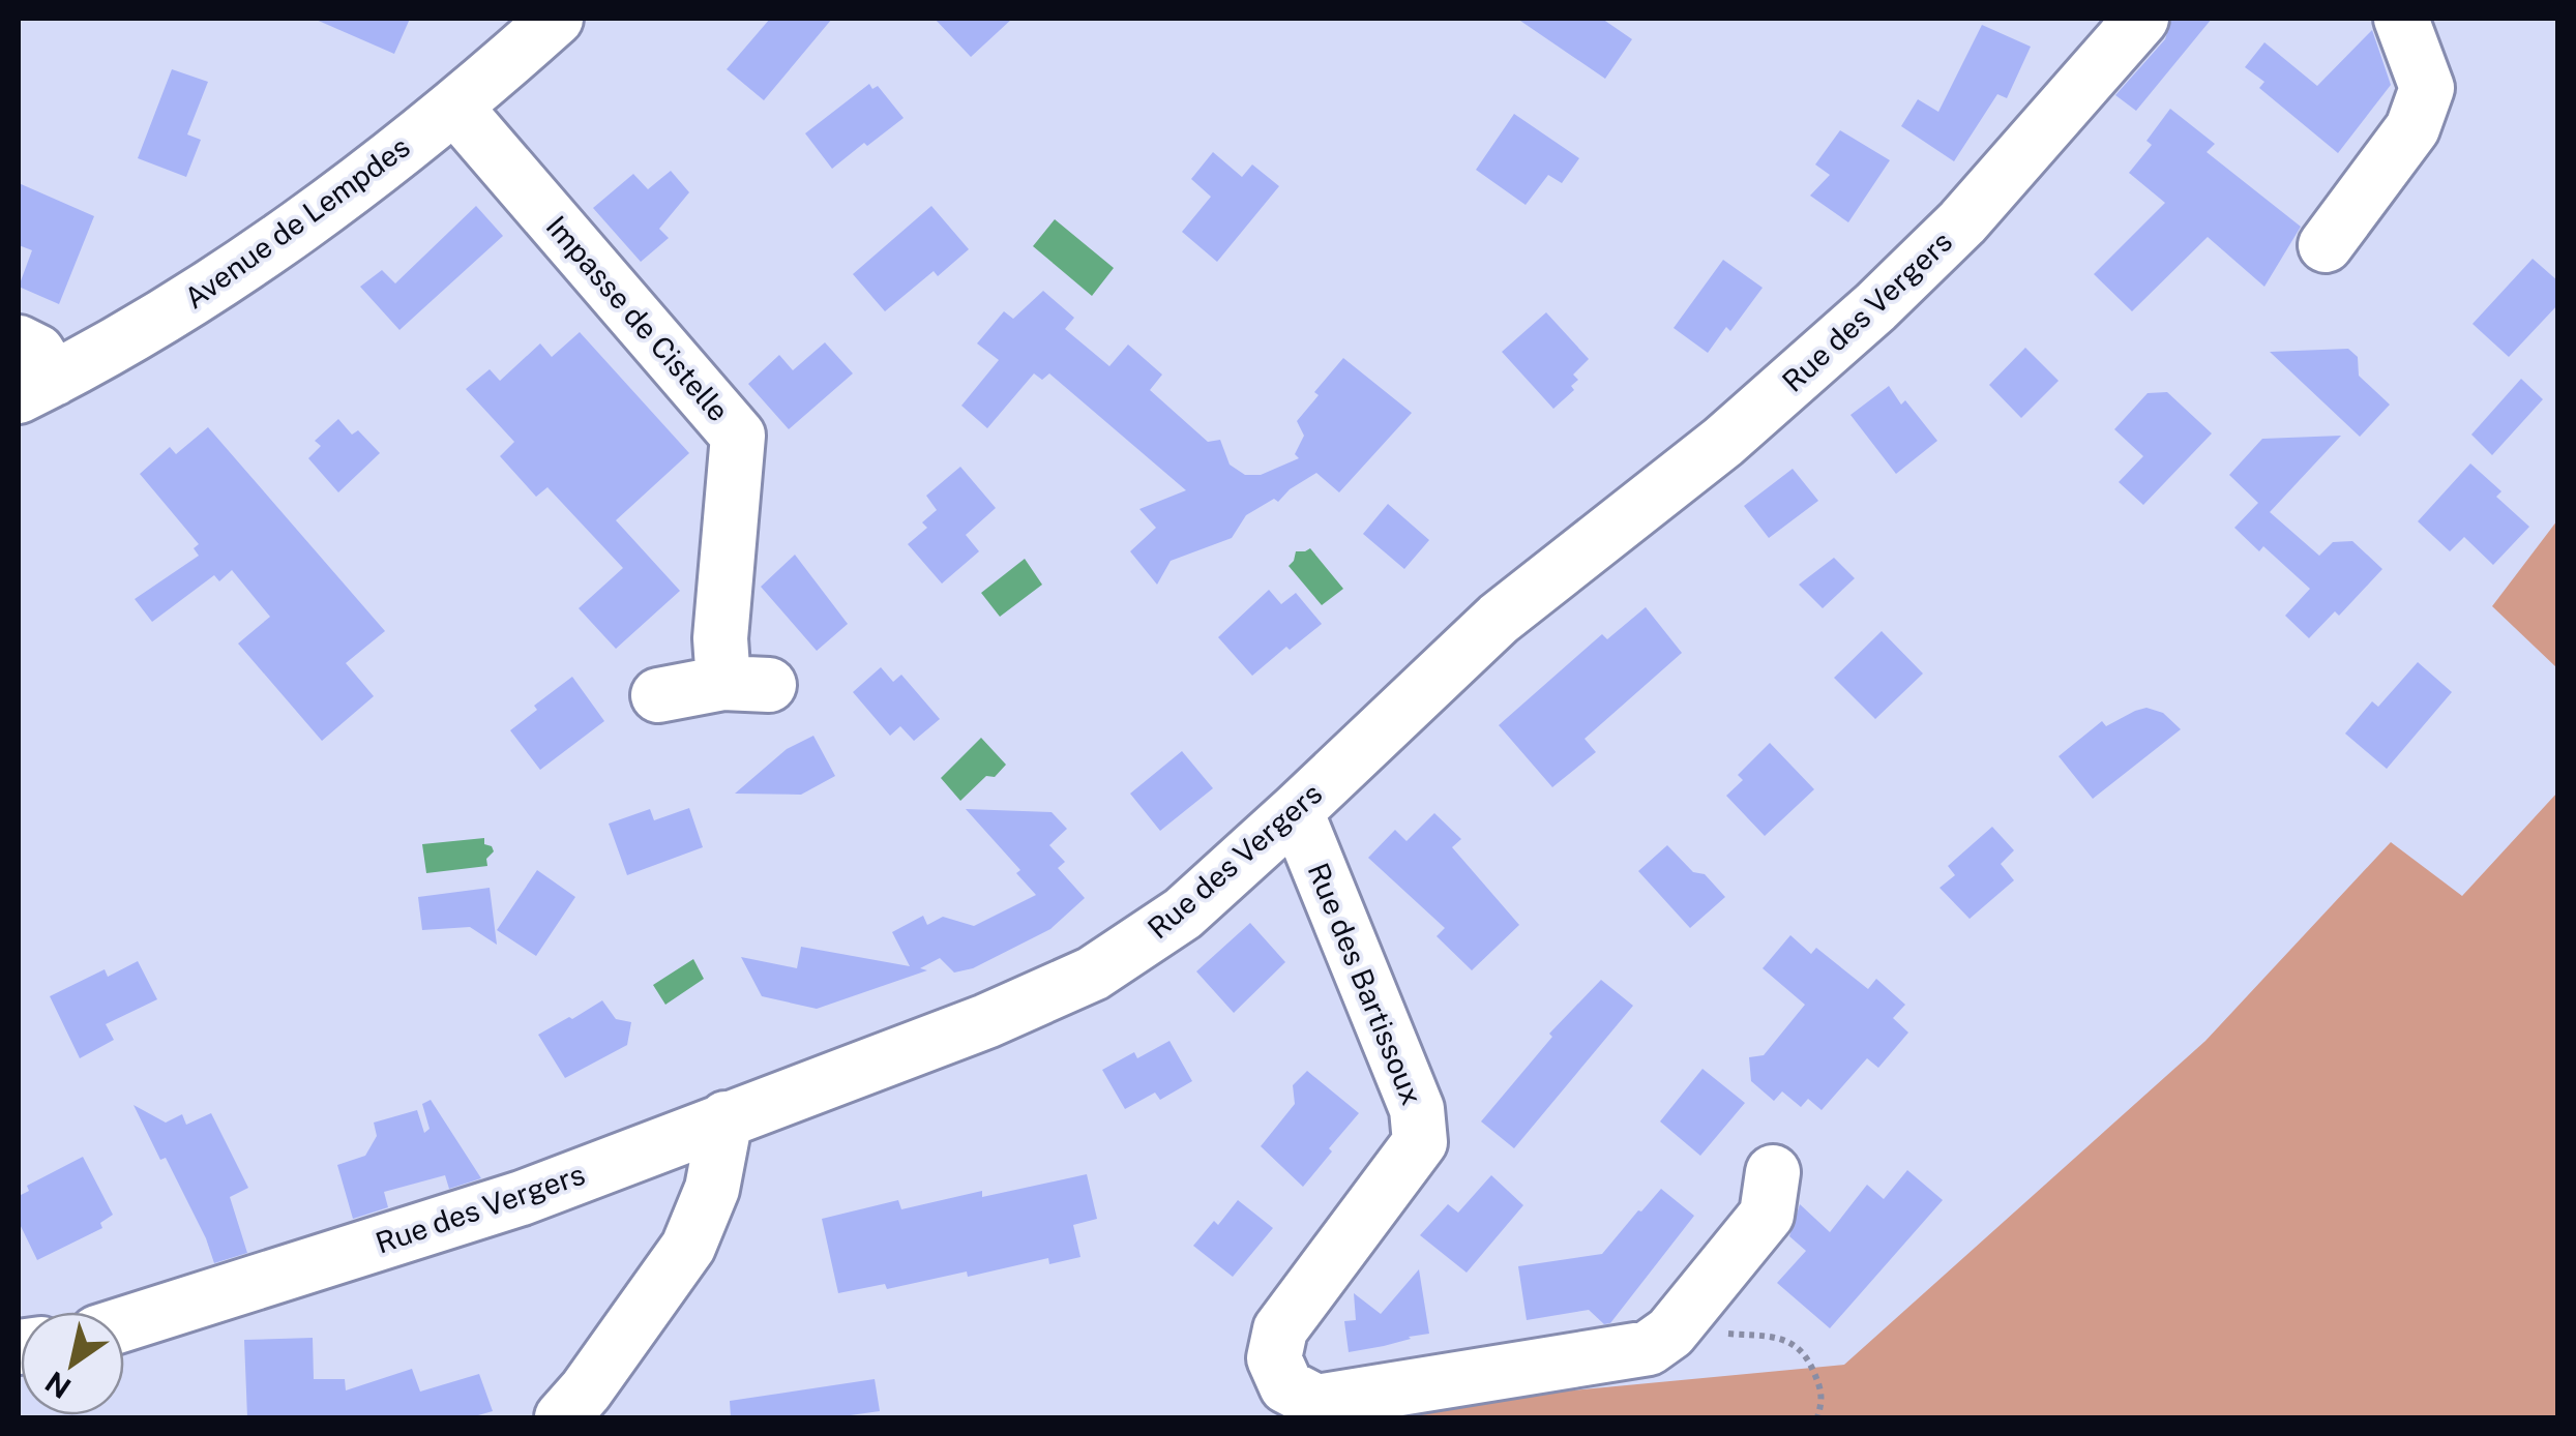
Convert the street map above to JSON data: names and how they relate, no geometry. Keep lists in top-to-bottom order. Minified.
{"streets":{"street":["Avenue de Lempdes","Rue des Vergers","Impasse de Cistelle","Rue des Bartissoux"]},"crossings":[["Avenue de Lempdes","Impasse de Cistelle"],["Rue des Vergers","Rue des Bartissoux"]],"north":"bottom left"}
